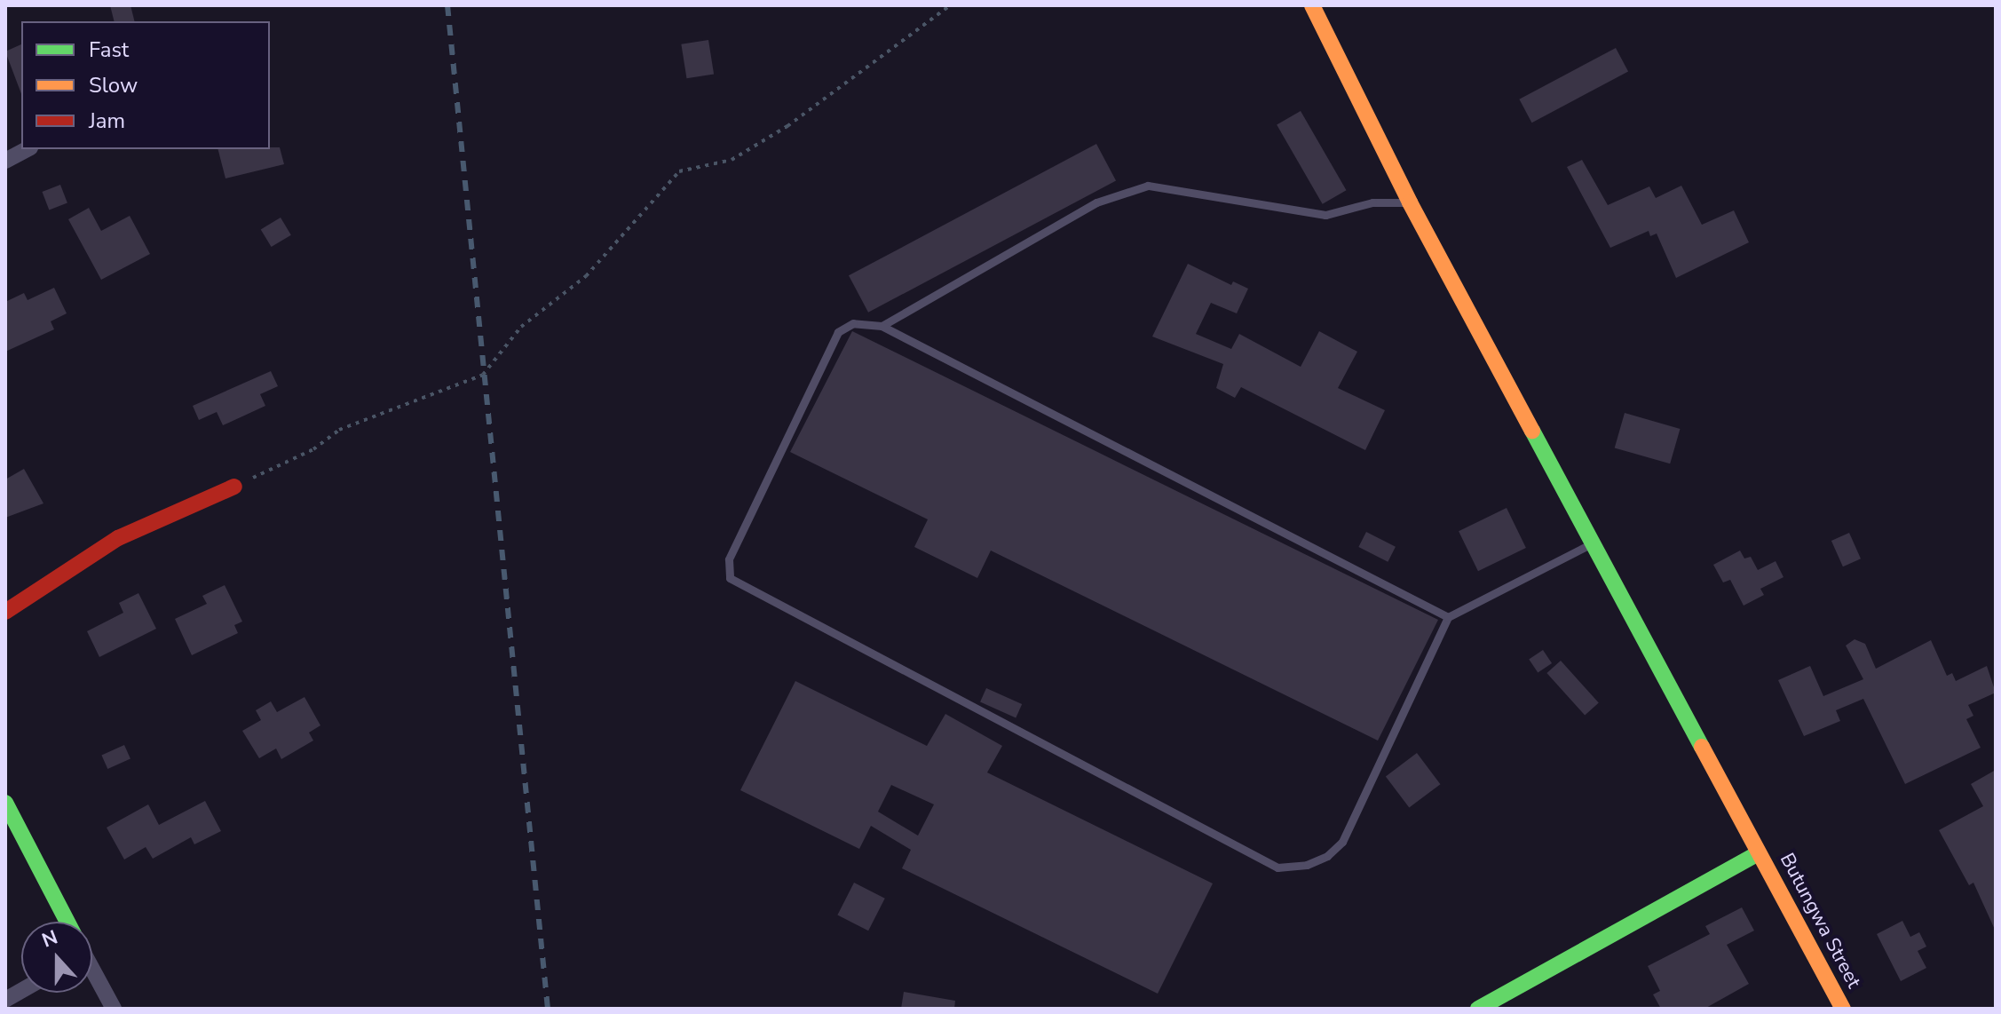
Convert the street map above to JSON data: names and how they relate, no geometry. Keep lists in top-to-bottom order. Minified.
{"streets":{"main road":["Butungwa Street"]},"legend":["Fast","Slow","Jam"],"north":"top"}
